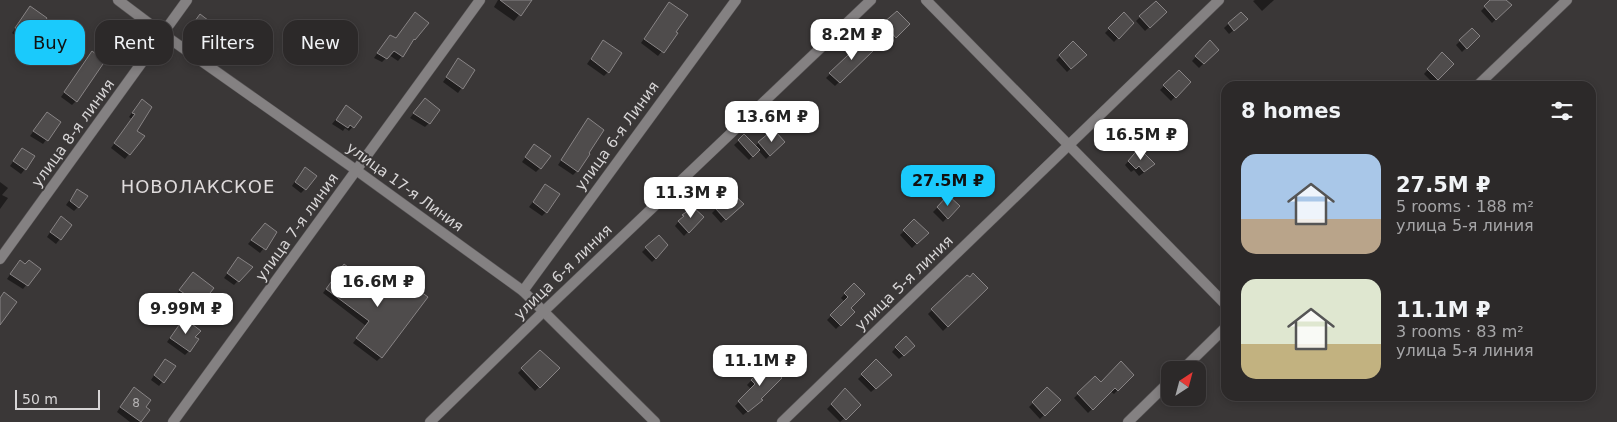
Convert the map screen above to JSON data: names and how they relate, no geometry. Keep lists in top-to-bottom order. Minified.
{"streets":{"street":["улица 8-я линия","улица 6-я Линия","улица 17-я Линия","улица 7-я линия","улица 6-я линия","улица 5-я линия"]},"crossings":[["улица 6-я Линия","улица 17-я Линия"],["улица 17-я Линия","улица 7-я линия"],["улица 17-я Линия","улица 6-я линия"]],"districts":["НОВОЛАКСКОЕ"],"house_numbers":["8"],"scale_bar":"50 m","north":"top right","page":{"price":["8.2M ₽","13.6M ₽","16.5M ₽","27.5M ₽","11.3M ₽","16.6M ₽","9.99M ₽","11.1M ₽"],"chip":["Buy","Rent","Filters","New"],"heading":"8 homes","list":[{"name":"27.5M ₽","note":"5 rooms · 188 m² · улица 5-я линия"},{"name":"11.1M ₽","note":"3 rooms · 83 m² · улица 5-я линия"}],"scale":"50 m"}}
